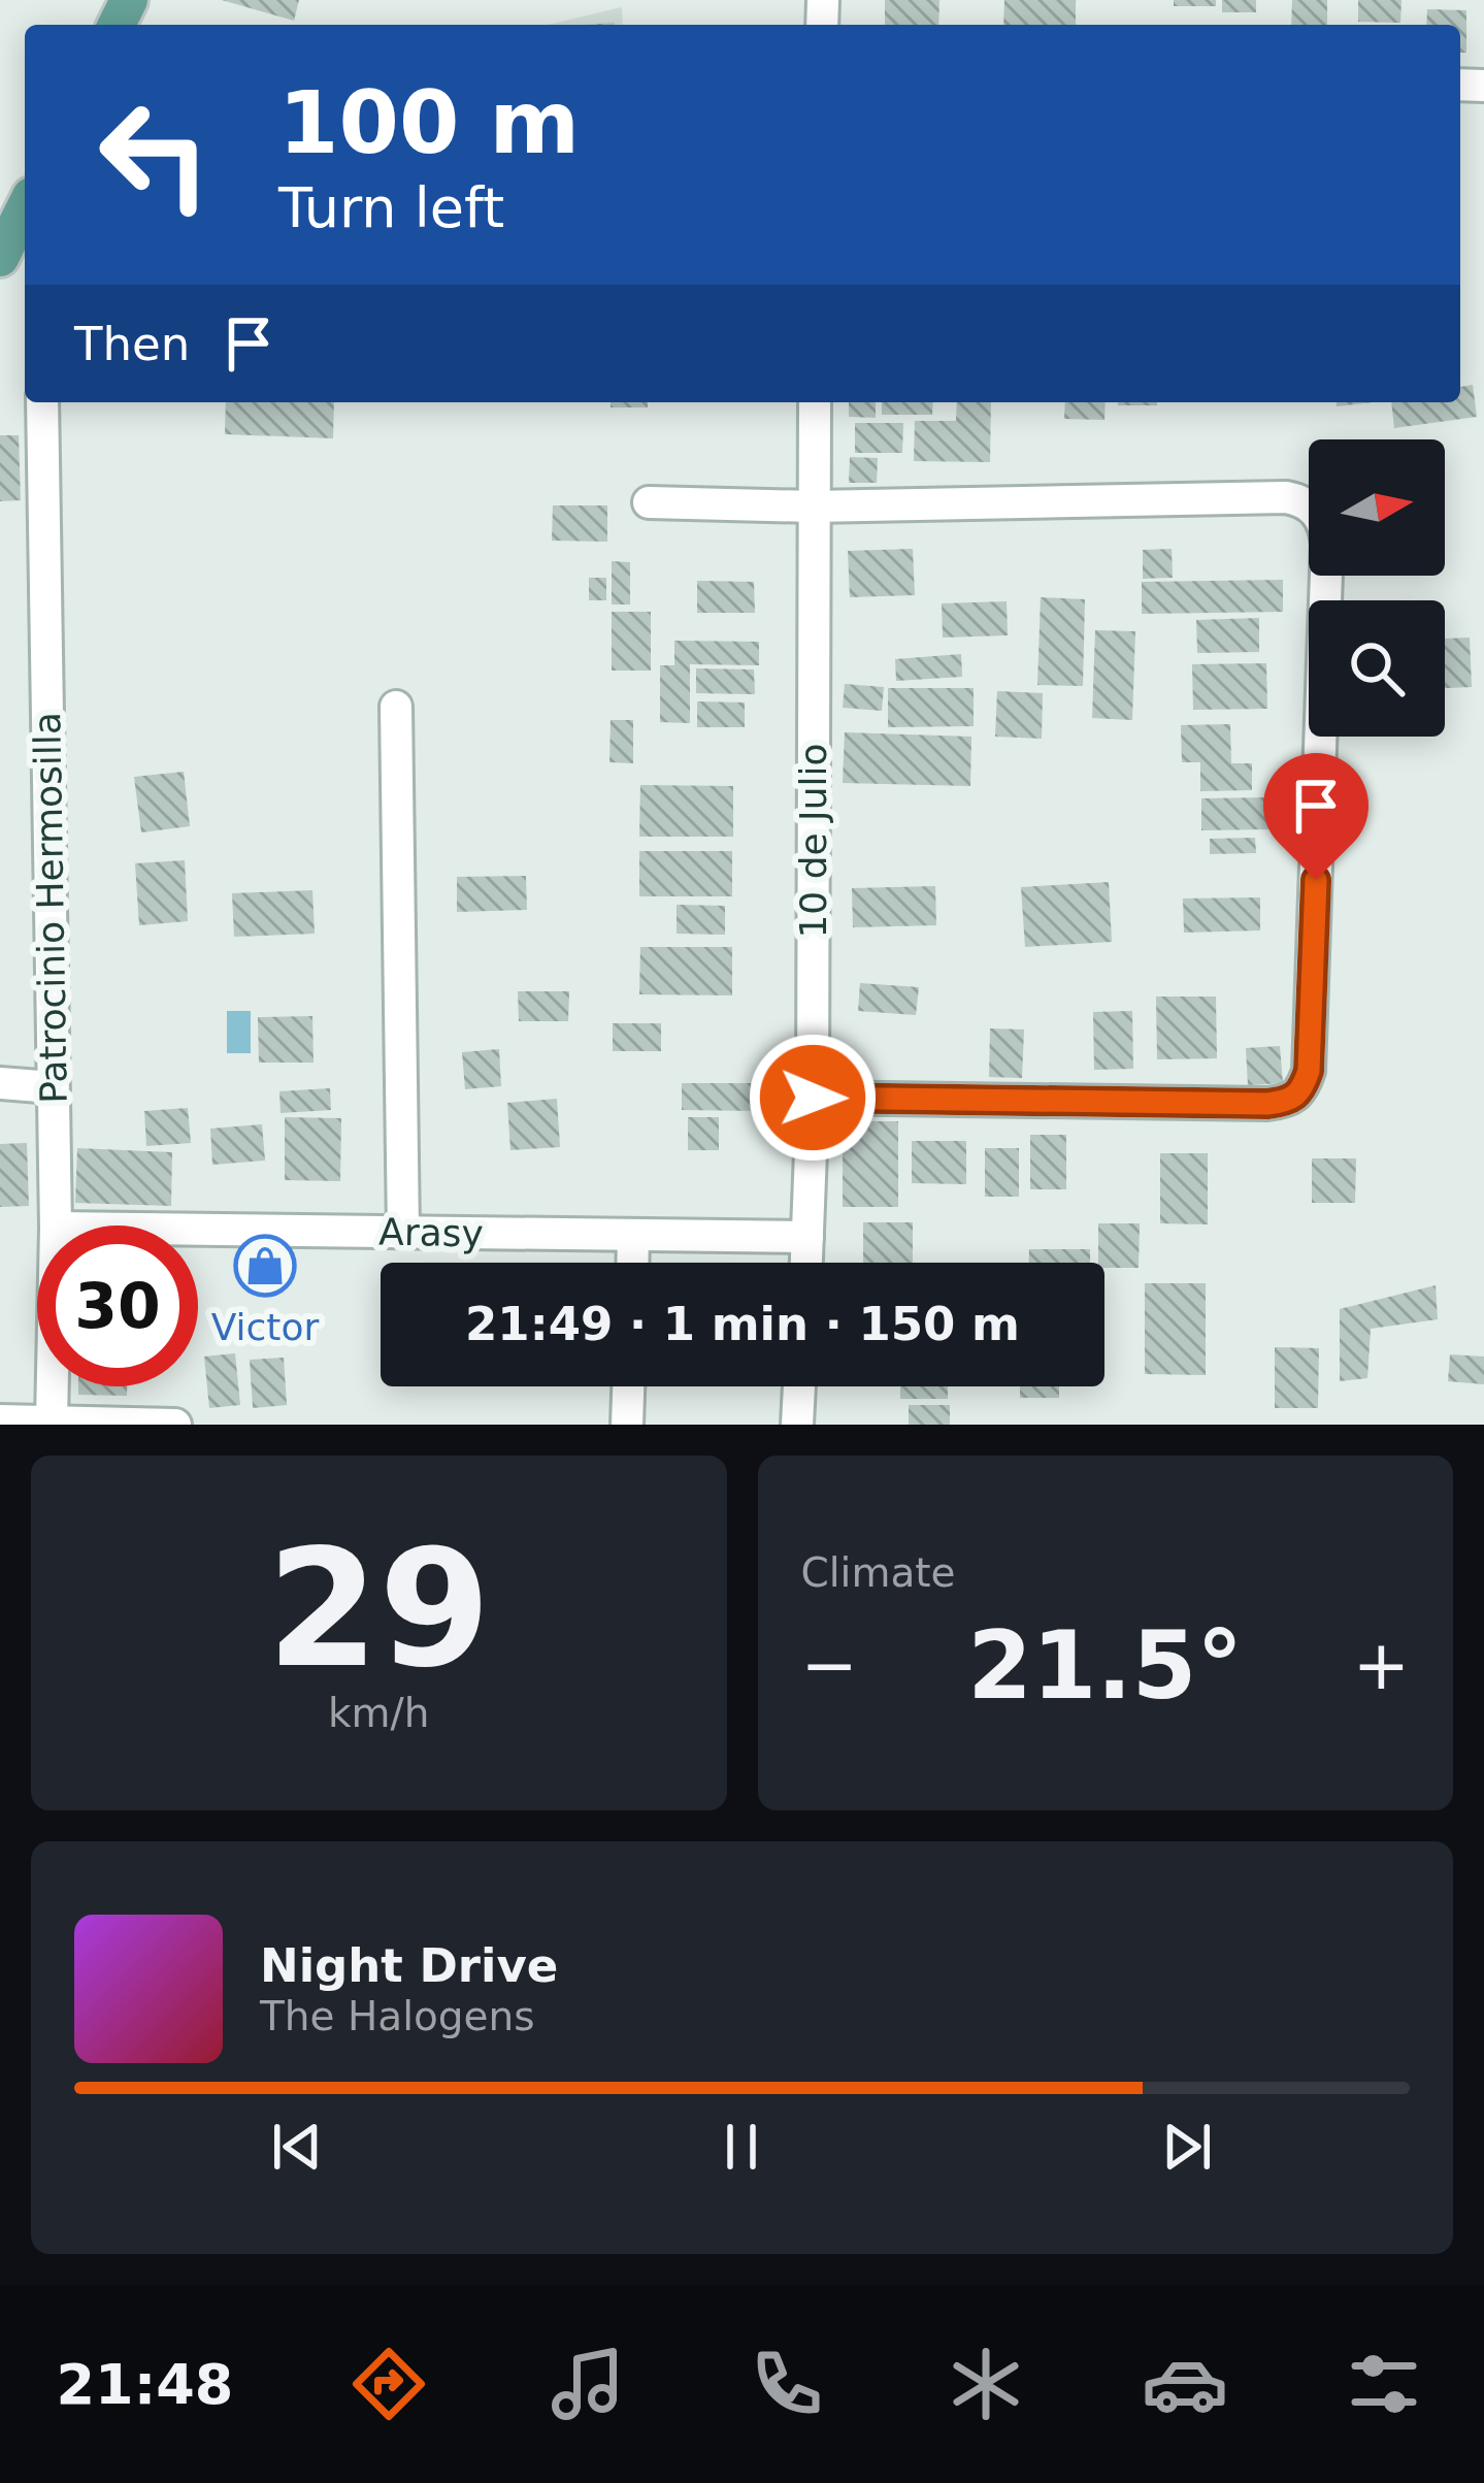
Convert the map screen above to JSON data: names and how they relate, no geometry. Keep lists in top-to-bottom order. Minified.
{"streets":{"street":["10 de Julio","Patrocinio Hermosilla","Arasy"]},"crossings":[["10 de Julio","Arasy"]],"places":{"shop":["Victor"]},"north":"right","page":{"turn":["100 m","Turn left"],"then":"Then","limit":"30","trip":"21:49 · 1 min · 150 m","tile":[["29","km/h"],"Climate"],"heat":["−","21.5°","+"],"song":["Night Drive","The Halogens"],"tabs":"21:48"}}
